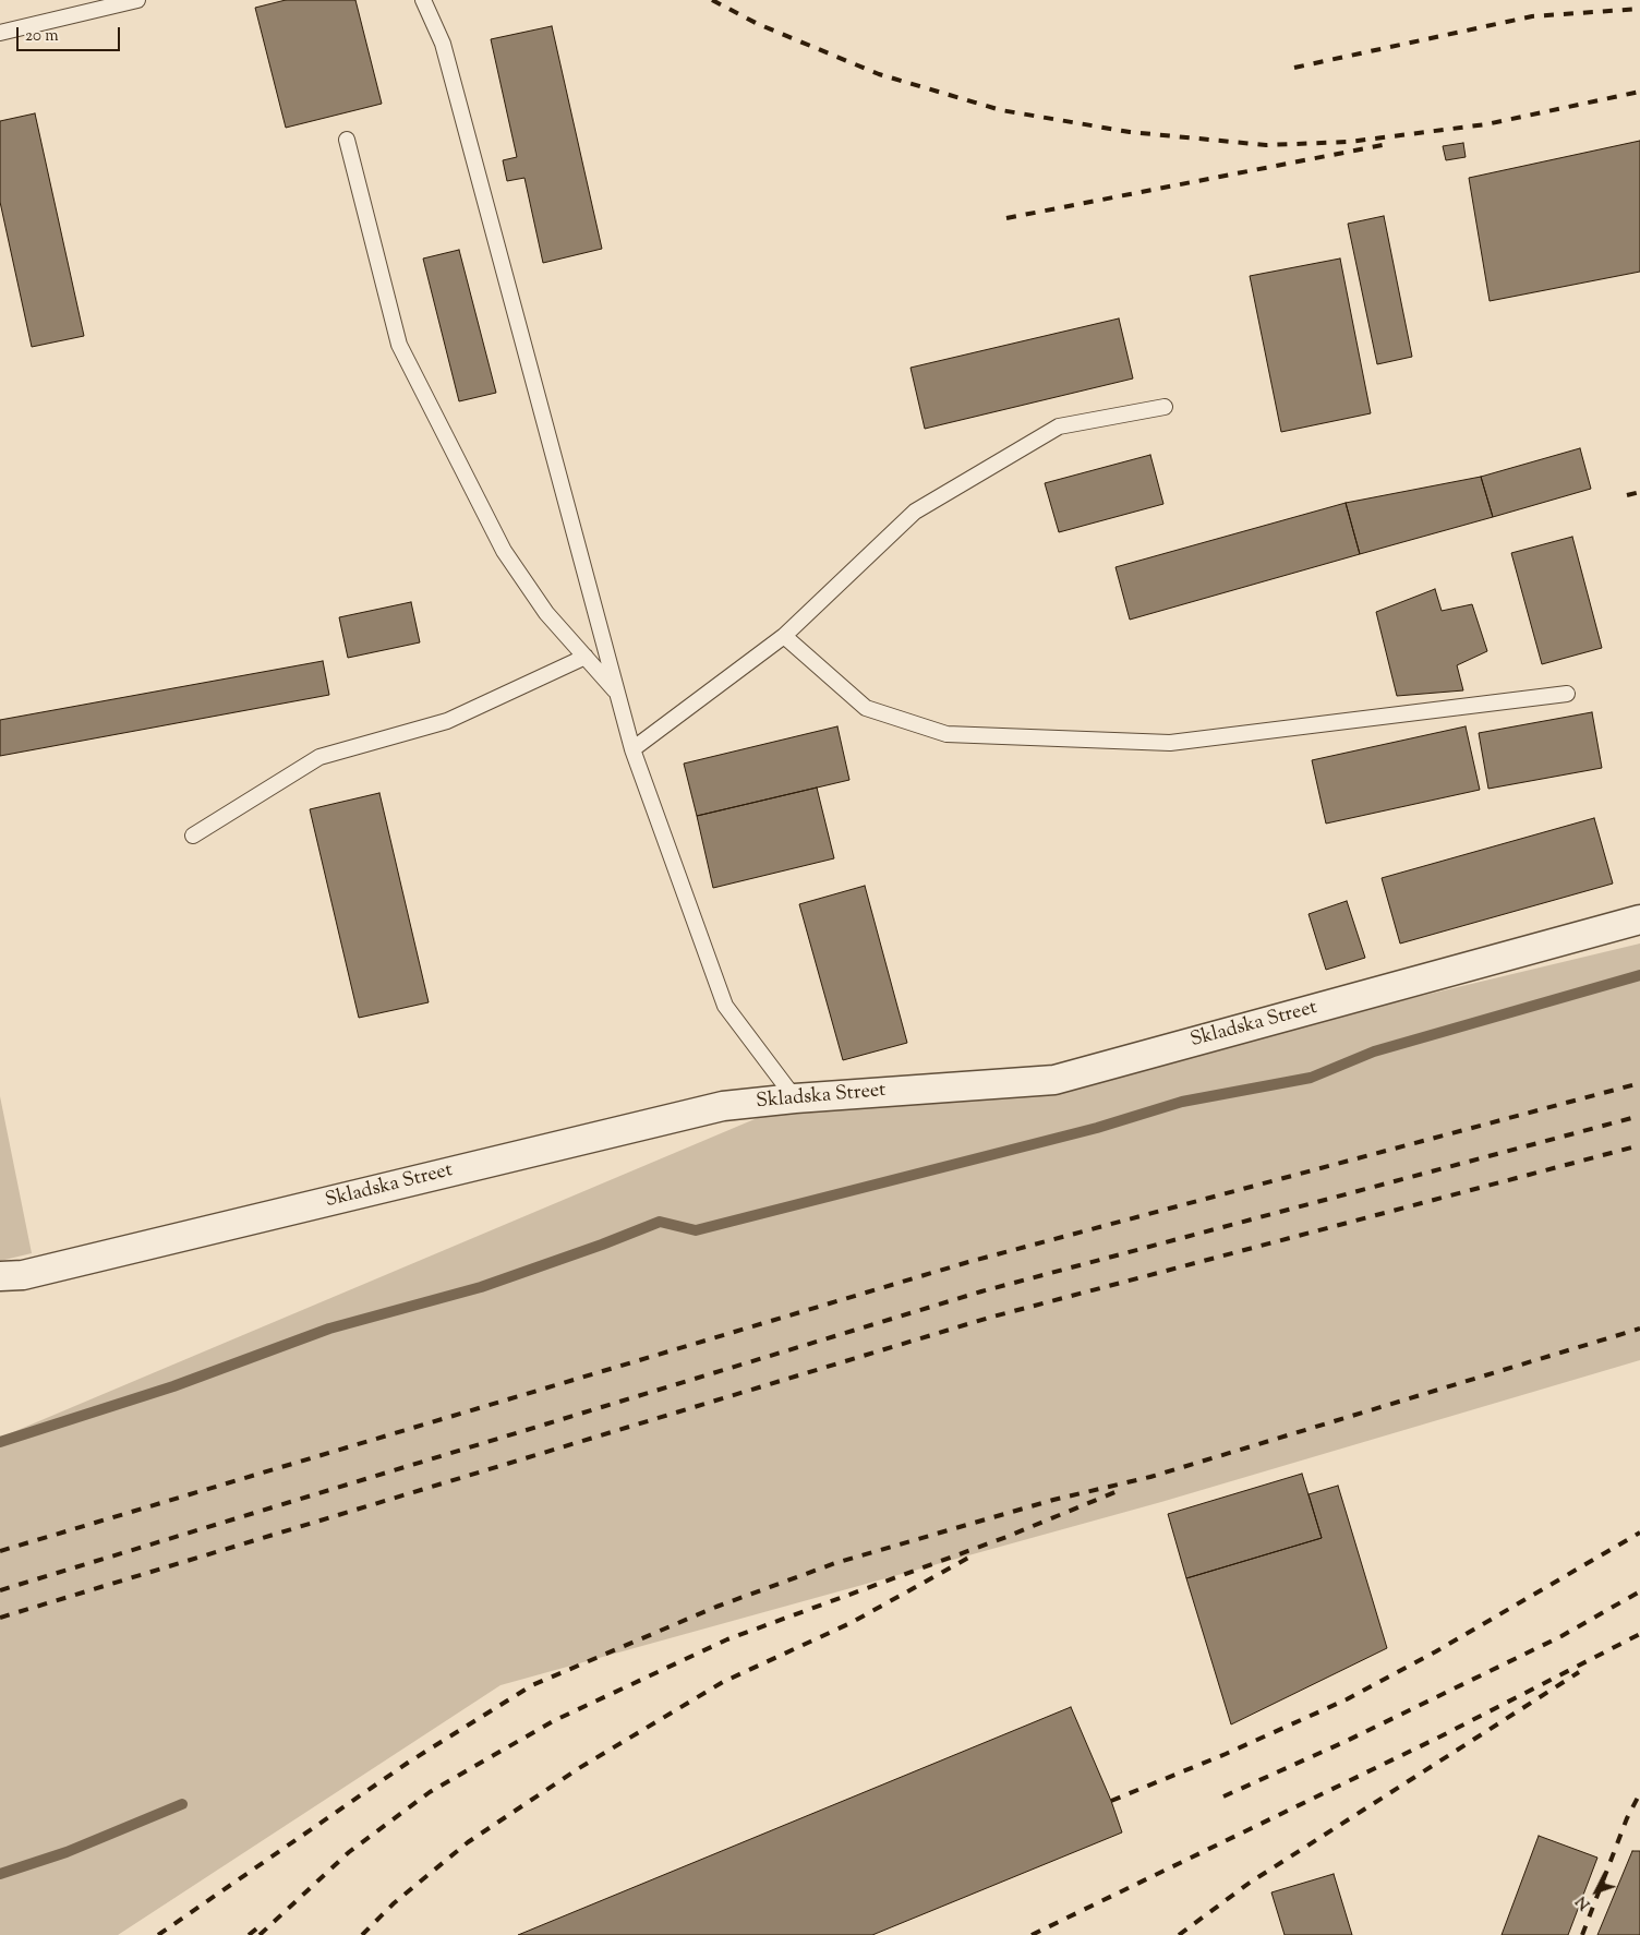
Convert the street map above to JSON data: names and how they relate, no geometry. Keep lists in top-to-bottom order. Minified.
{"streets":{"street":["Skladska Street"]},"scale_bar":"20 m","north":"bottom left"}
